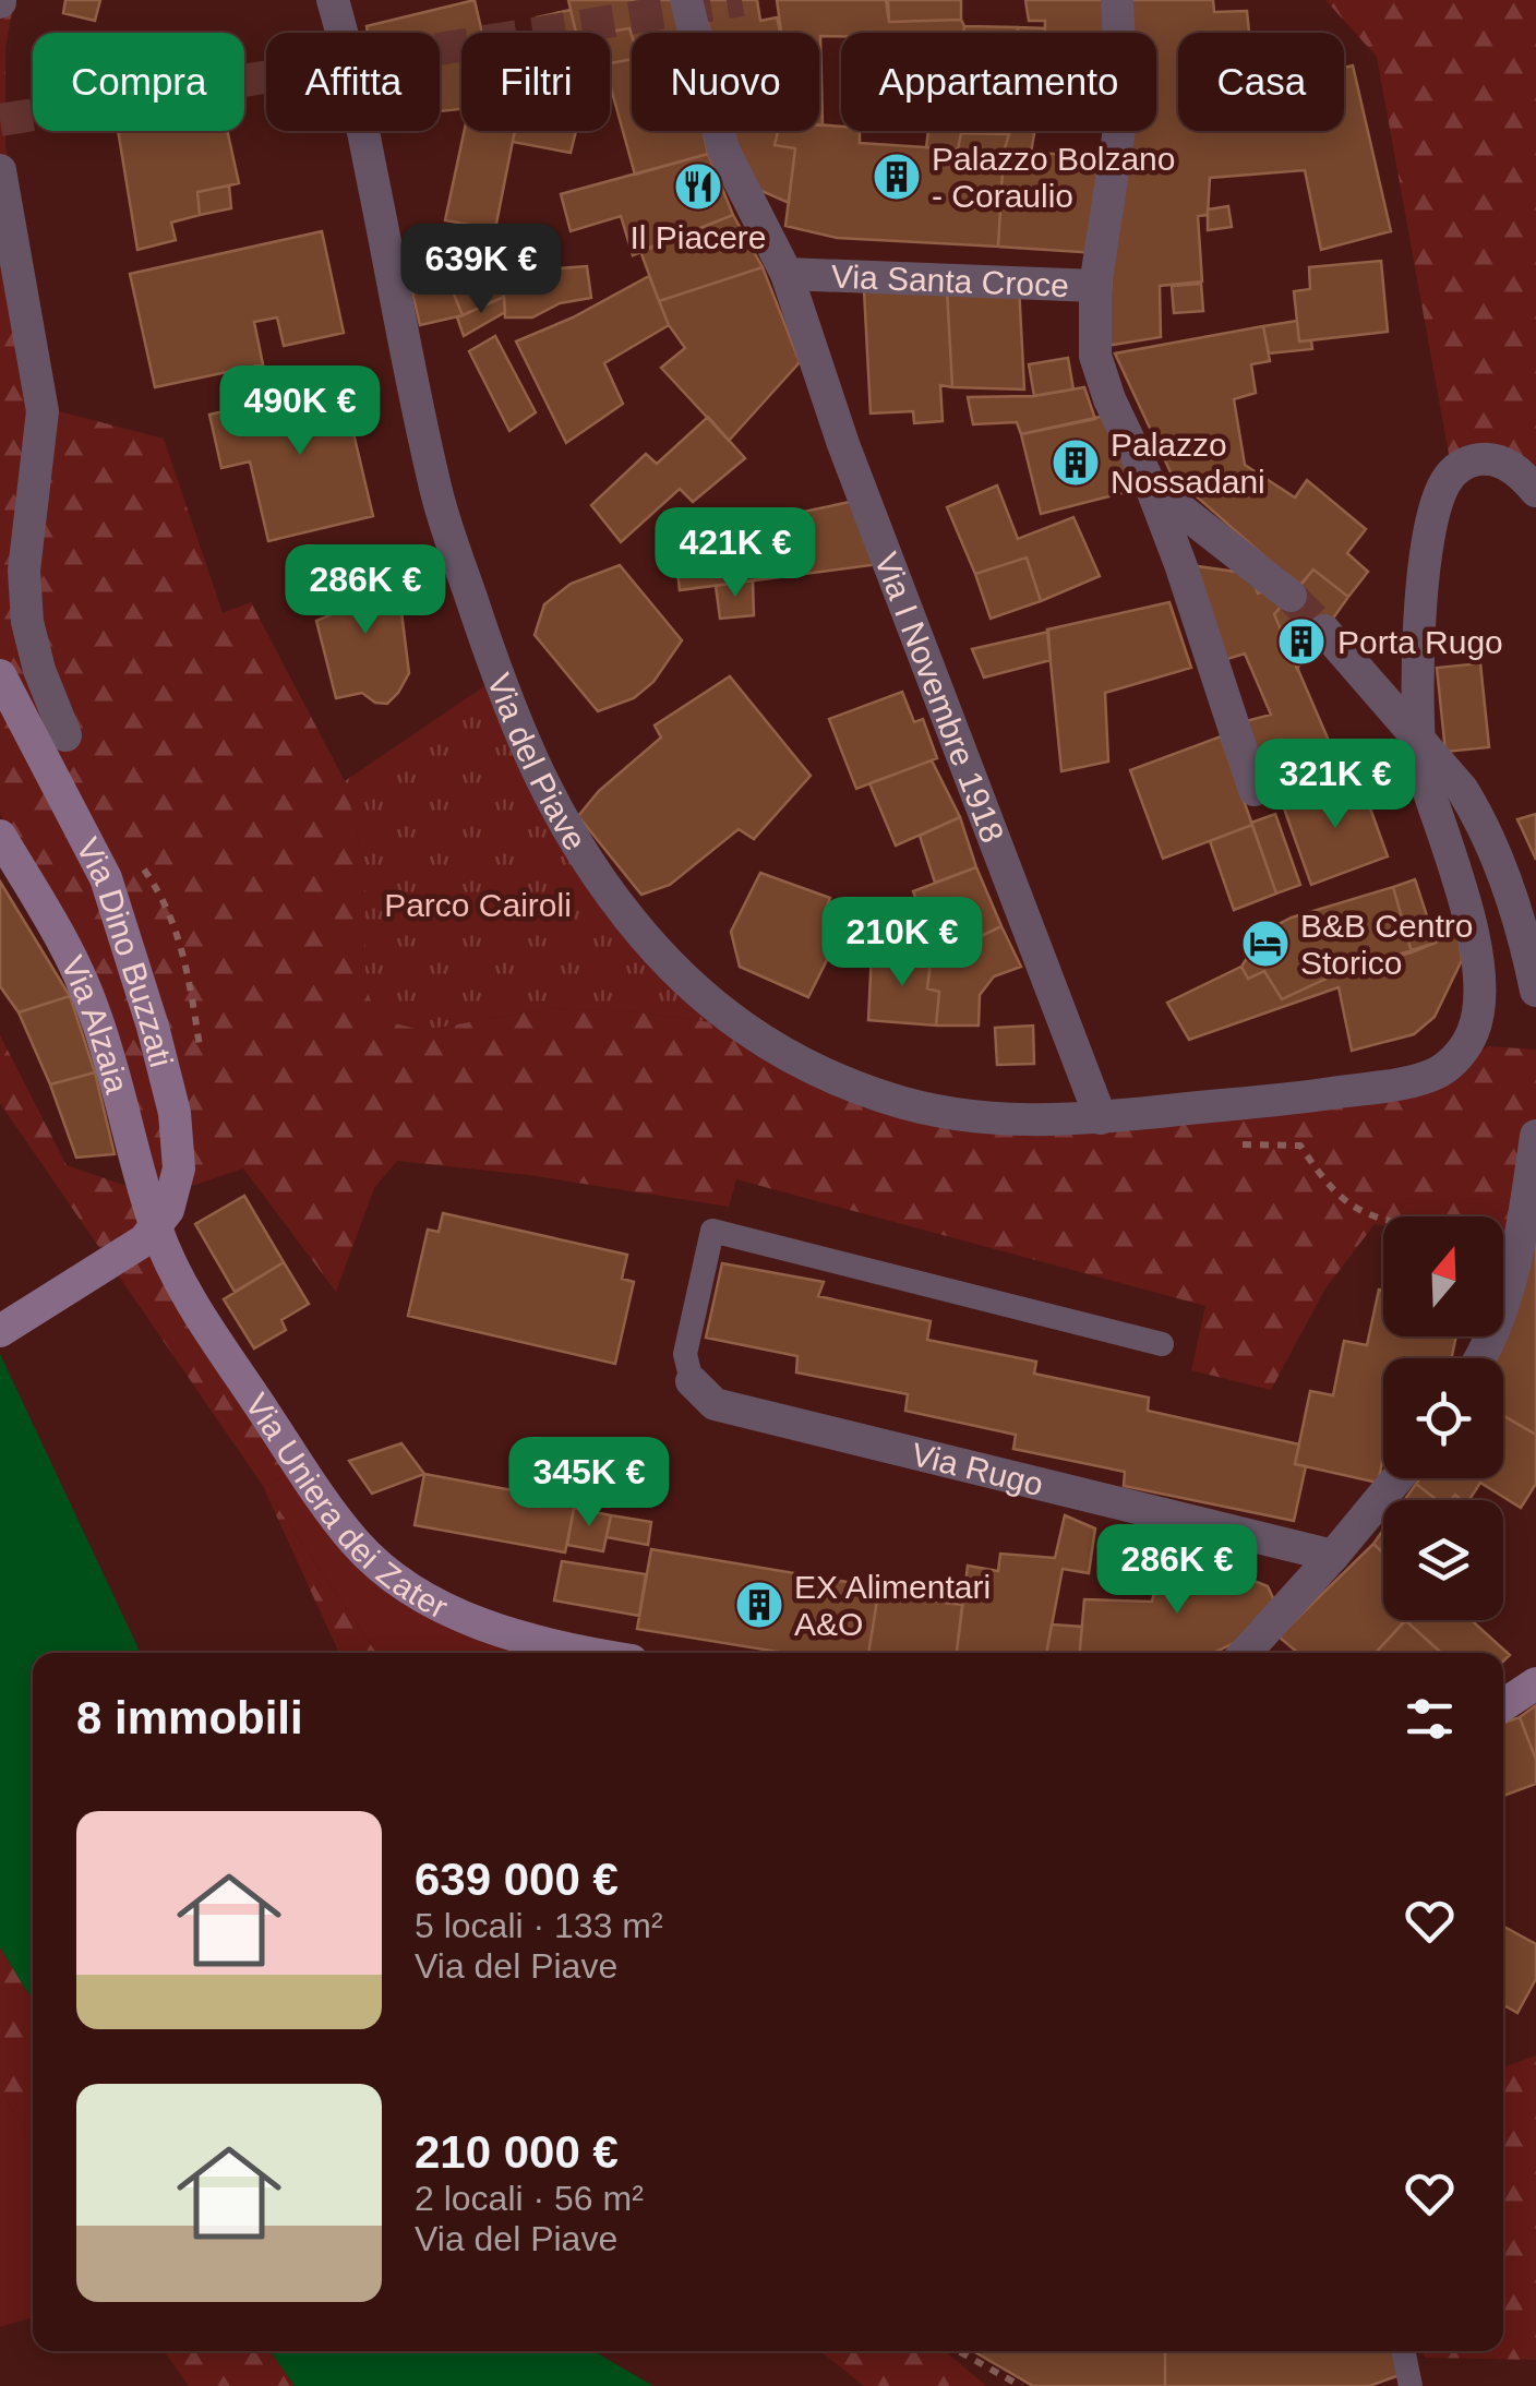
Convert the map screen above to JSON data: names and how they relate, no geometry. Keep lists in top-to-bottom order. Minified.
{"streets":{"street":["Via Santa Croce","Via I Novembre 1918","Via del Piave","Via Dino Buzzati","Via Alzaia","Via Rugo","Via Uniera dei Zater"]},"crossings":[["Via Santa Croce","Via I Novembre 1918"],["Via I Novembre 1918","Via del Piave"],["Via Dino Buzzati","Via Alzaia"],["Via Dino Buzzati","Via Uniera dei Zater"],["Via Alzaia","Via Uniera dei Zater"]],"parks":["Parco Cairoli"],"places":{"building":["Palazzo Bolzano - Coraulio","Palazzo Nossadani","Porta Rugo","EX Alimentari A&O"],"restaurant":["Il Piacere"],"hotel":["B&B Centro Storico"]},"north":"top","page":{"chip":["Compra","Affitta","Filtri","Nuovo","Appartamento","Casa"],"price":["639K €","490K €","421K €","286K €","321K €","210K €","345K €","286K €"],"heading":"8 immobili","list":[{"name":"639 000 €","note":"5 locali · 133 m² · Via del Piave"},{"name":"210 000 €","note":"2 locali · 56 m² · Via del Piave"}]}}
